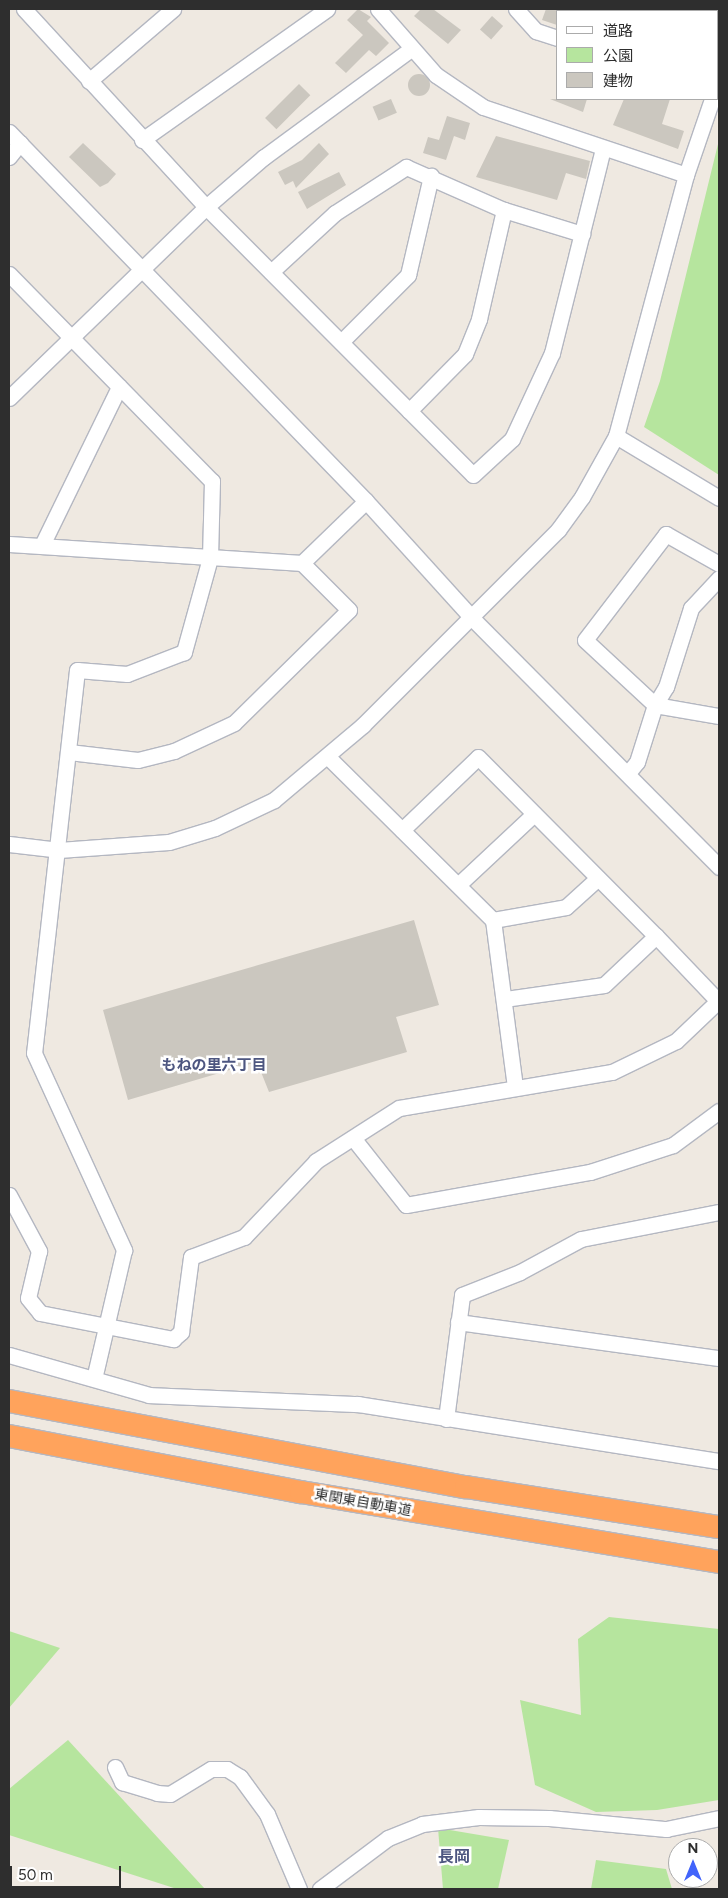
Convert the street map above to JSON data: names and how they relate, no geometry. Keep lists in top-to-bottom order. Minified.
{"streets":{"highway":["東関東自動車道"]},"districts":["もねの里六丁目","長岡"],"legend":["道路","公園","建物"],"scale_bar":"50 m","north":"top"}
